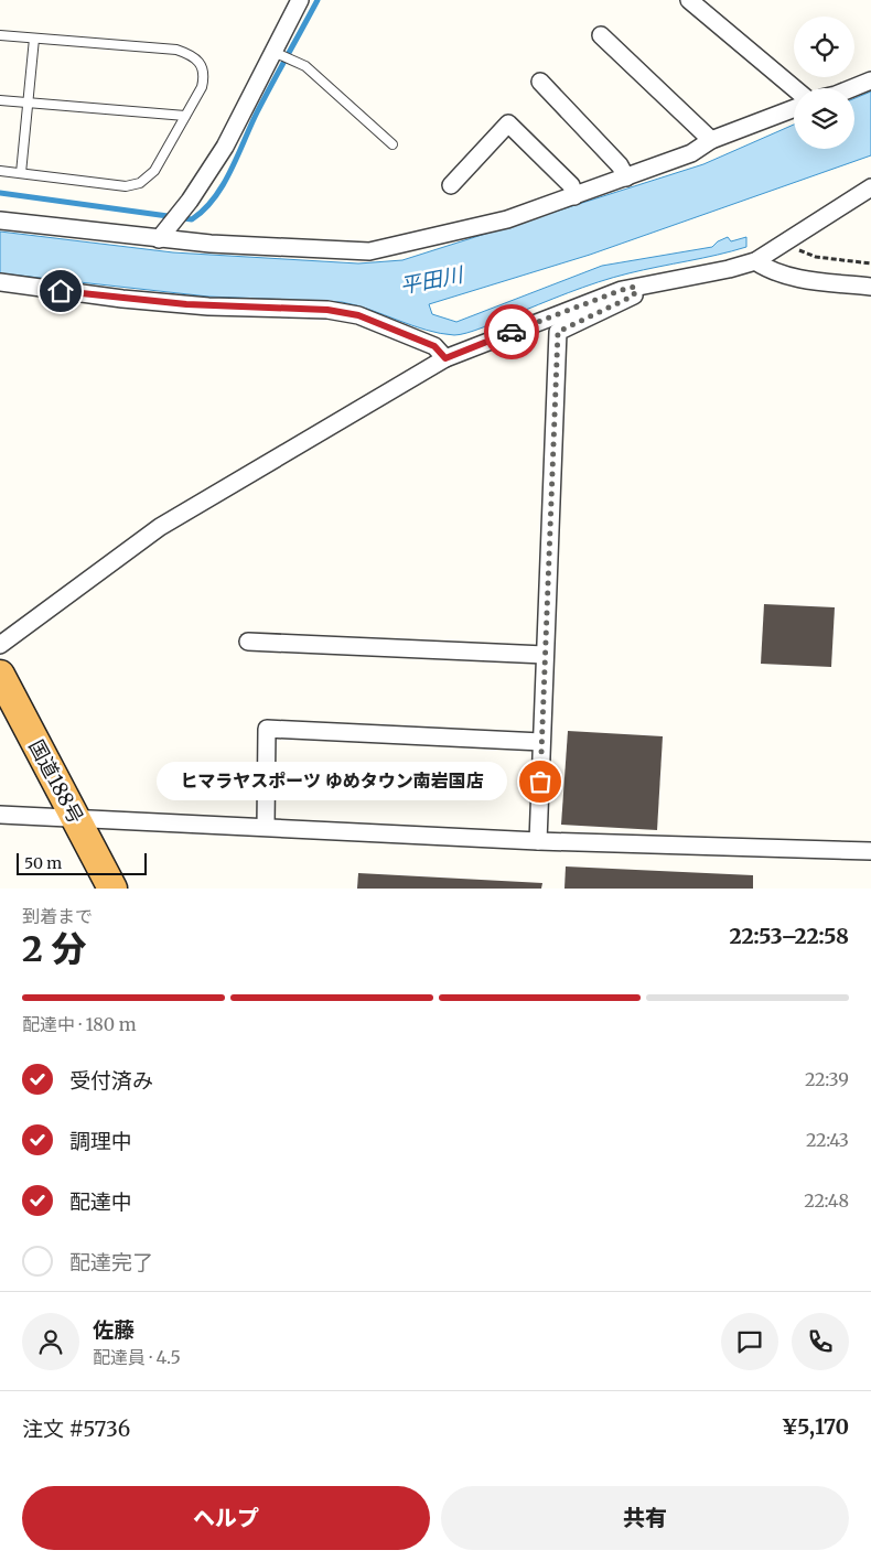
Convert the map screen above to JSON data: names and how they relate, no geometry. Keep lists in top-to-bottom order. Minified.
{"streets":{"highway":["国道188号"]},"water":["平田川"],"places":["ヒマラヤスポーツ ゆめタウン南岩国店"],"scale_bar":"50 m","page":{"bubble":"ヒマラヤスポーツ ゆめタウン南岩国店","scale":"50 m","heading":["2 分","到着まで","22:53–22:58"],"panel":["佐藤","配達員 · 4.5","注文 #5736","¥5,170"],"bar":"配達中 · 180 m","list":[["受付済み","22:39"],["調理中","22:43"],["配達中","22:48"],"配達完了"],"buttons":["ヘルプ","共有"]}}
